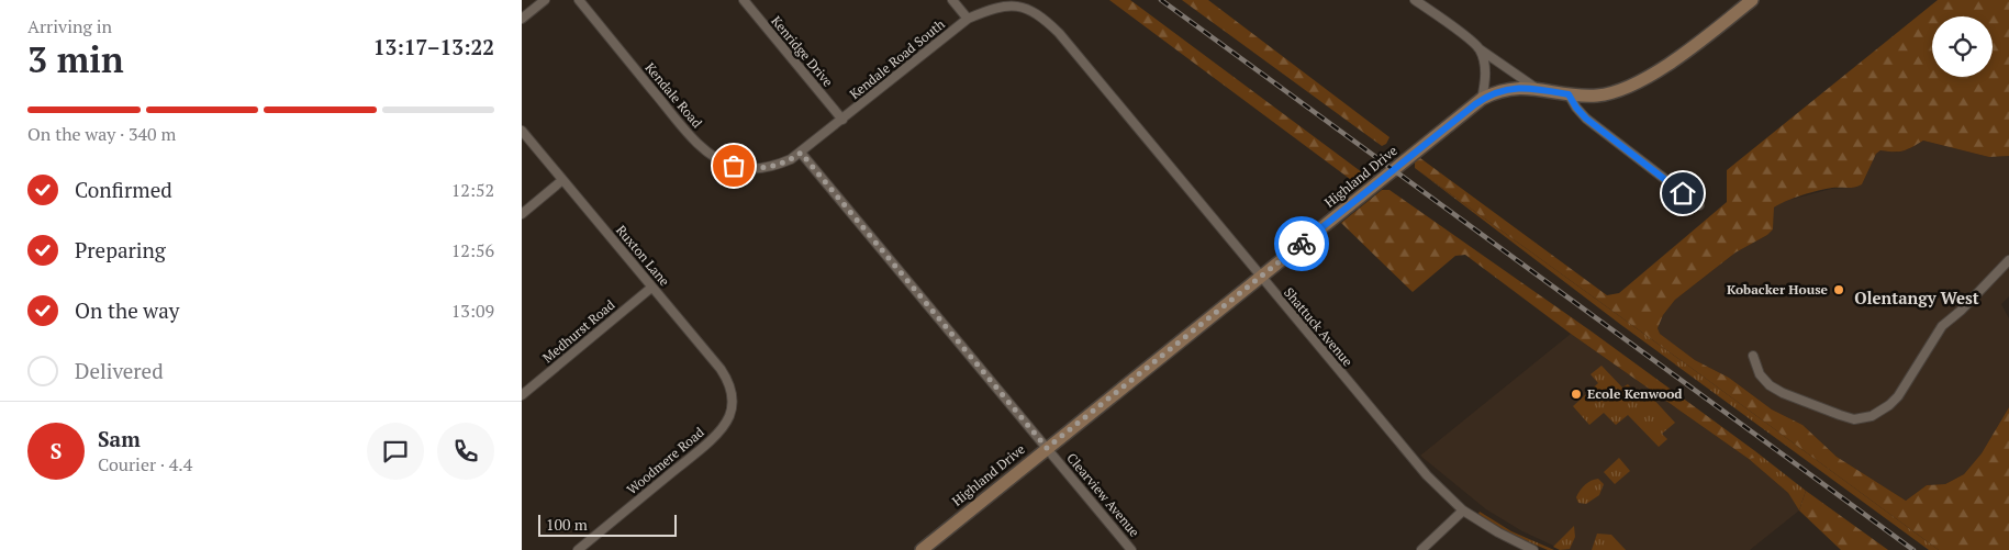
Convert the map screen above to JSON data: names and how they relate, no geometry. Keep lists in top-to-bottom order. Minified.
{"streets":{"street":["Kenridge Drive","Kendale Road South","Kendale Road","Highland Drive","Ruxton Lane","Shattuck Avenue","Medhurst Road","Woodmere Road","Clearview Avenue"]},"crossings":[["Kenridge Drive","Kendale Road South"],["Kendale Road South","Kendale Road"],["Kendale Road South","Shattuck Avenue"],["Kendale Road South","Clearview Avenue"],["Kendale Road","Clearview Avenue"],["Highland Drive","Shattuck Avenue"],["Highland Drive","Clearview Avenue"],["Ruxton Lane","Medhurst Road"],["Ruxton Lane","Woodmere Road"]],"districts":["Olentangy West"],"places":["Kobacker House","Ecole Kenwood"],"scale_bar":"100 m","page":{"heading":["3 min","Arriving in","13:17–13:22"],"panel":["Sam","Courier · 4.4"],"bar":"On the way · 340 m","list":[["Confirmed","12:52"],["Preparing","12:56"],["On the way","13:09"],"Delivered"],"round":"S","scale":"100 m"}}
